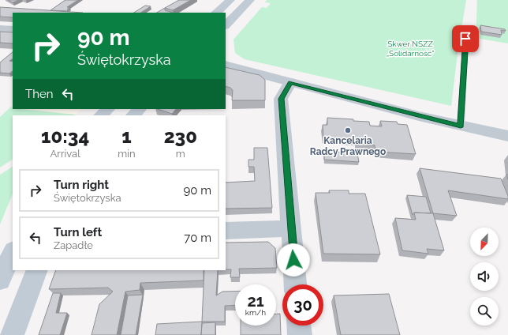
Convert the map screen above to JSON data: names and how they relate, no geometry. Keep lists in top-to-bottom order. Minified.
{"parks":["Skwer NSZZ „Solidarność”"],"places":["Kancelaria Radcy Prawnego"],"north":"bottom left","page":{"turn":["90 m","Świętokrzyska"],"then":"Then","eta":["10:34","Arrival","1","min","230","m"],"list":[{"name":"Turn right","note":"Świętokrzyska","value":"90 m"},{"name":"Turn left","note":"Zapadłe","value":"70 m"}],"speed":"21 km/h","limit":"30"}}
